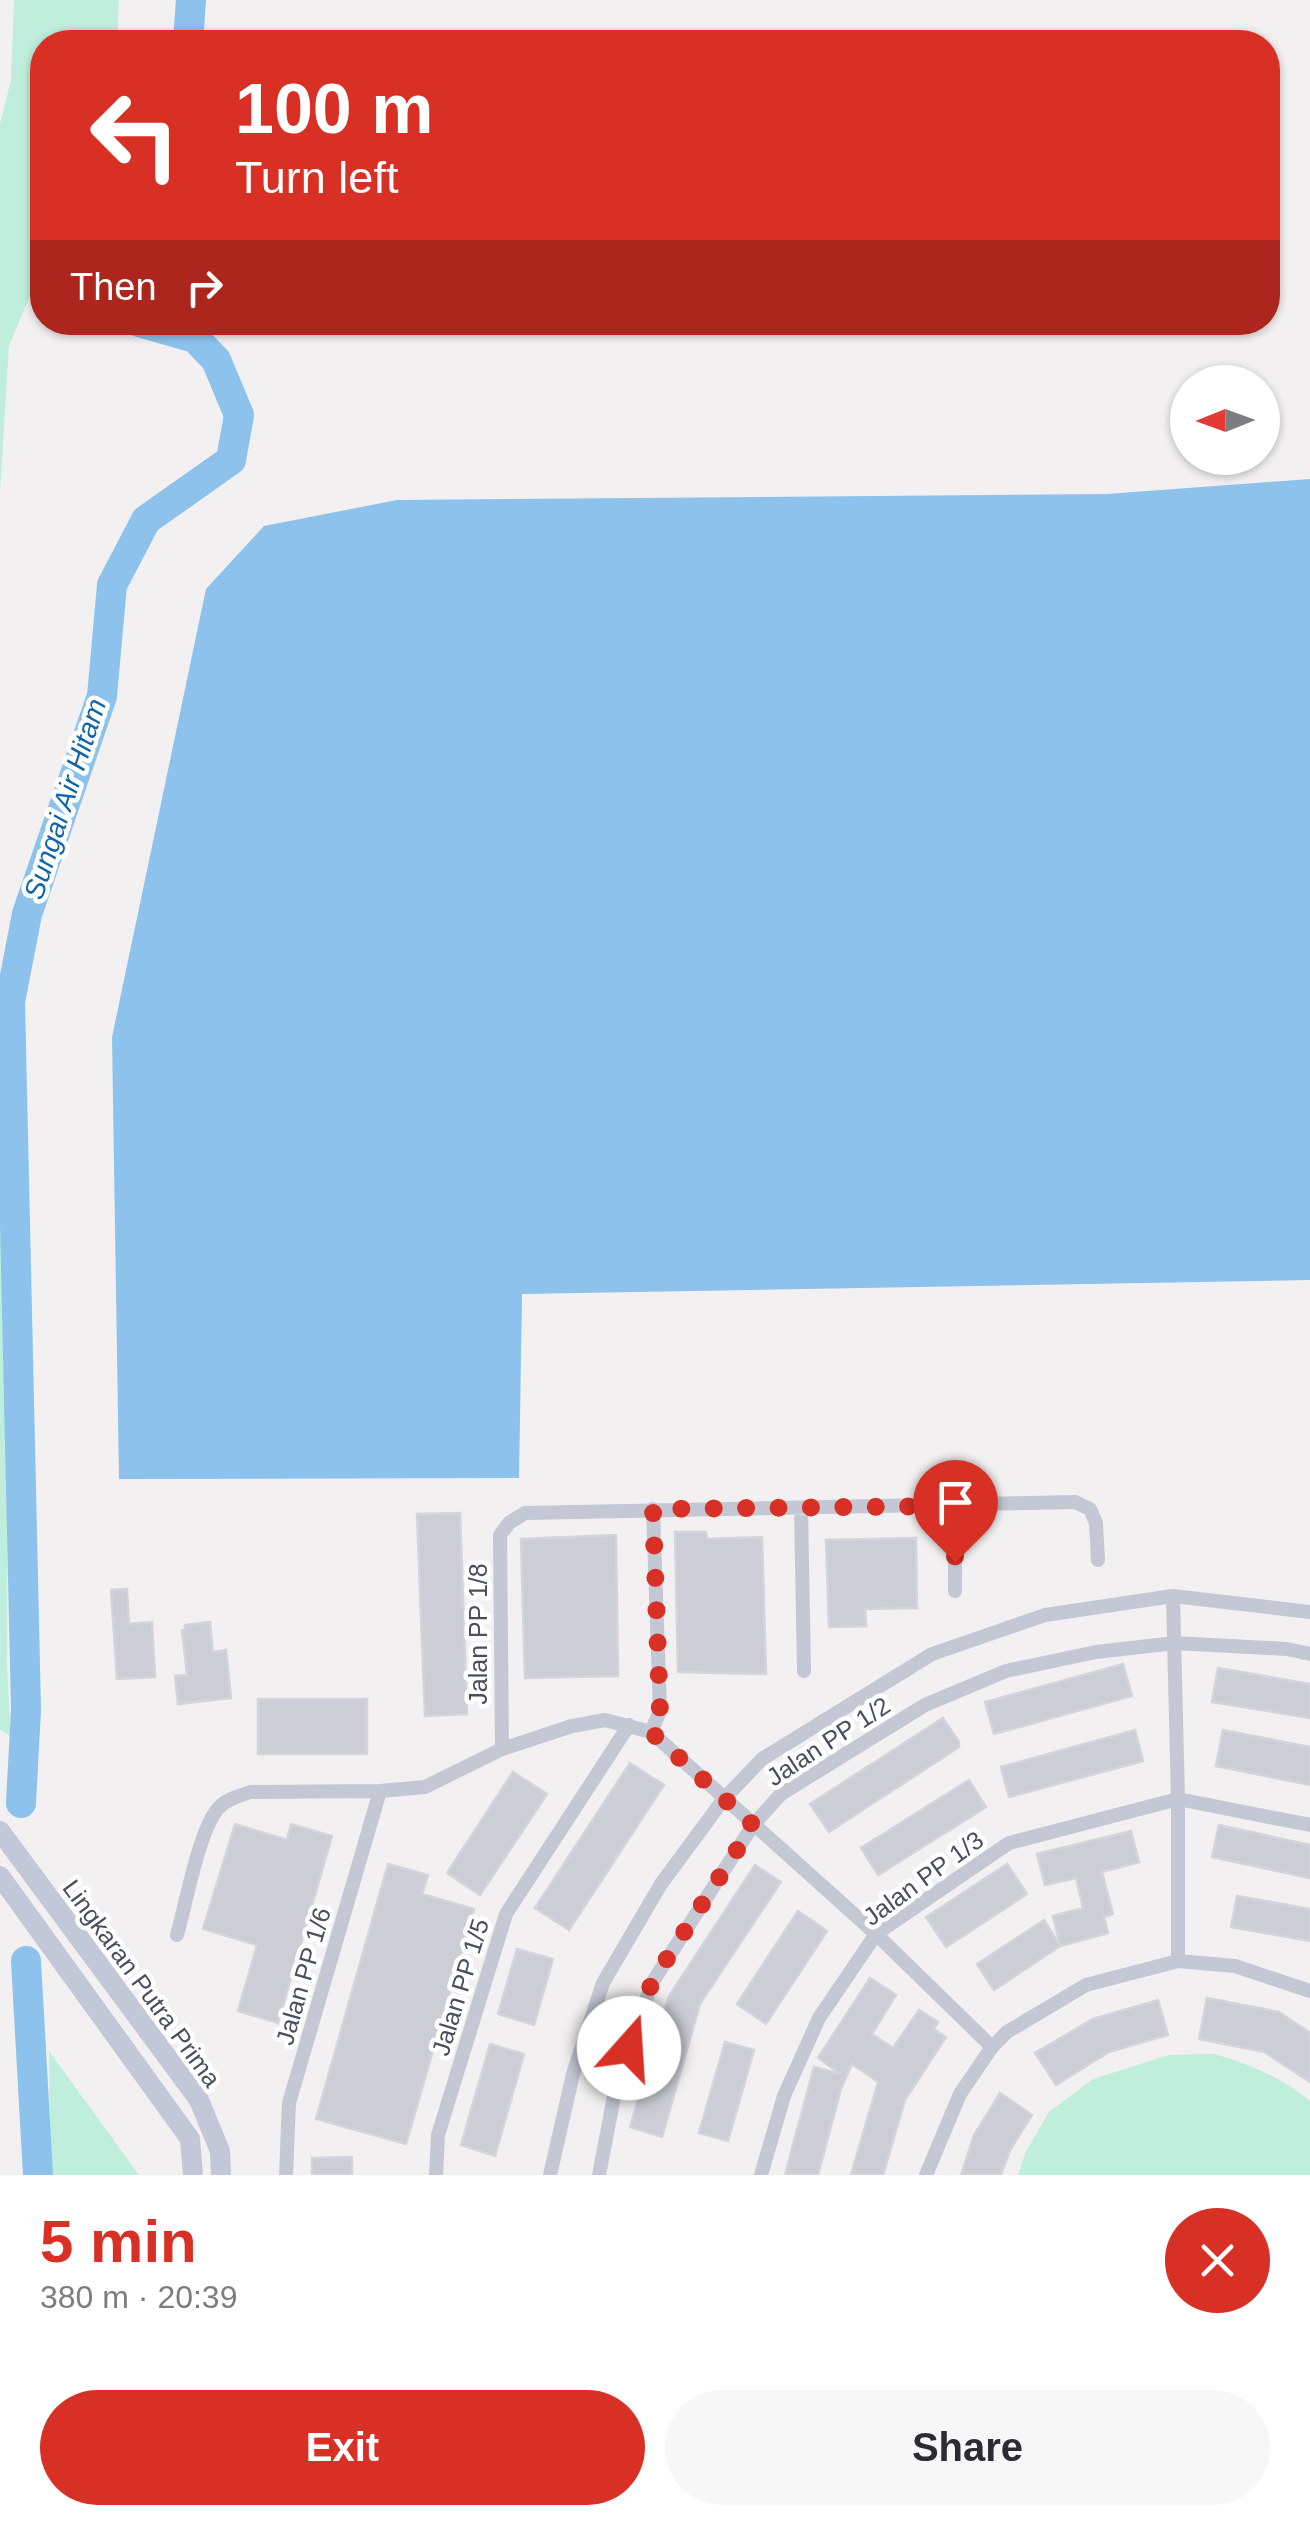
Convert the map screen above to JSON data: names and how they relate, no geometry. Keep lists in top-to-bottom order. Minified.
{"streets":{"main road":["Lingkaran Putra Prima"],"street":["Jalan PP 1/8","Jalan PP 1/2","Jalan PP 1/3","Jalan PP 1/6","Jalan PP 1/5"]},"water":["Sungai Air Hitam"],"north":"left","page":{"turn":["100 m","Turn left"],"then":"Then","heading":["5 min","380 m · 20:39"],"buttons":["Exit","Share"]}}
